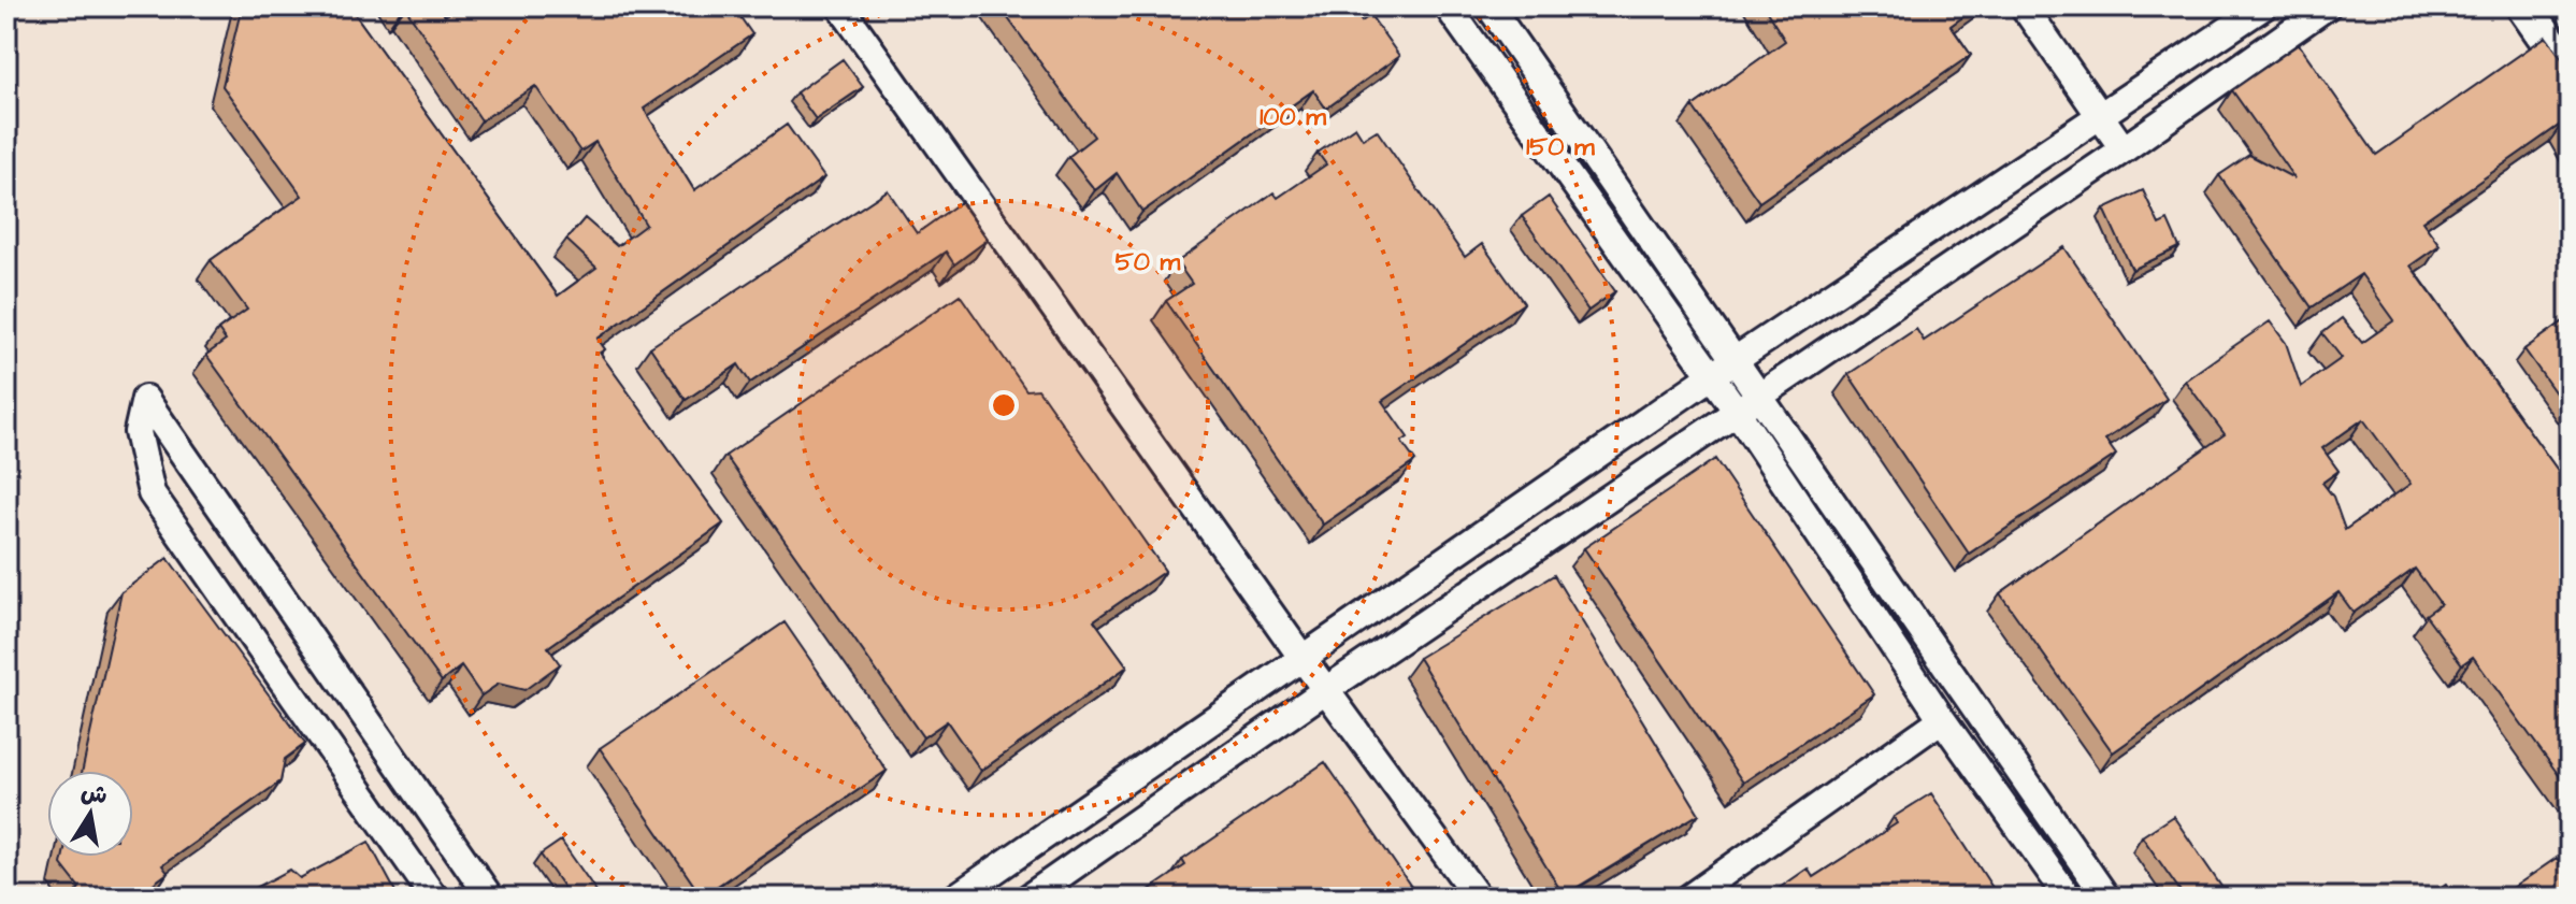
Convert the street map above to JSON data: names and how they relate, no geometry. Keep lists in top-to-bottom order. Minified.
{"north":"top","rings":["100 m","150 m","50 m"]}
